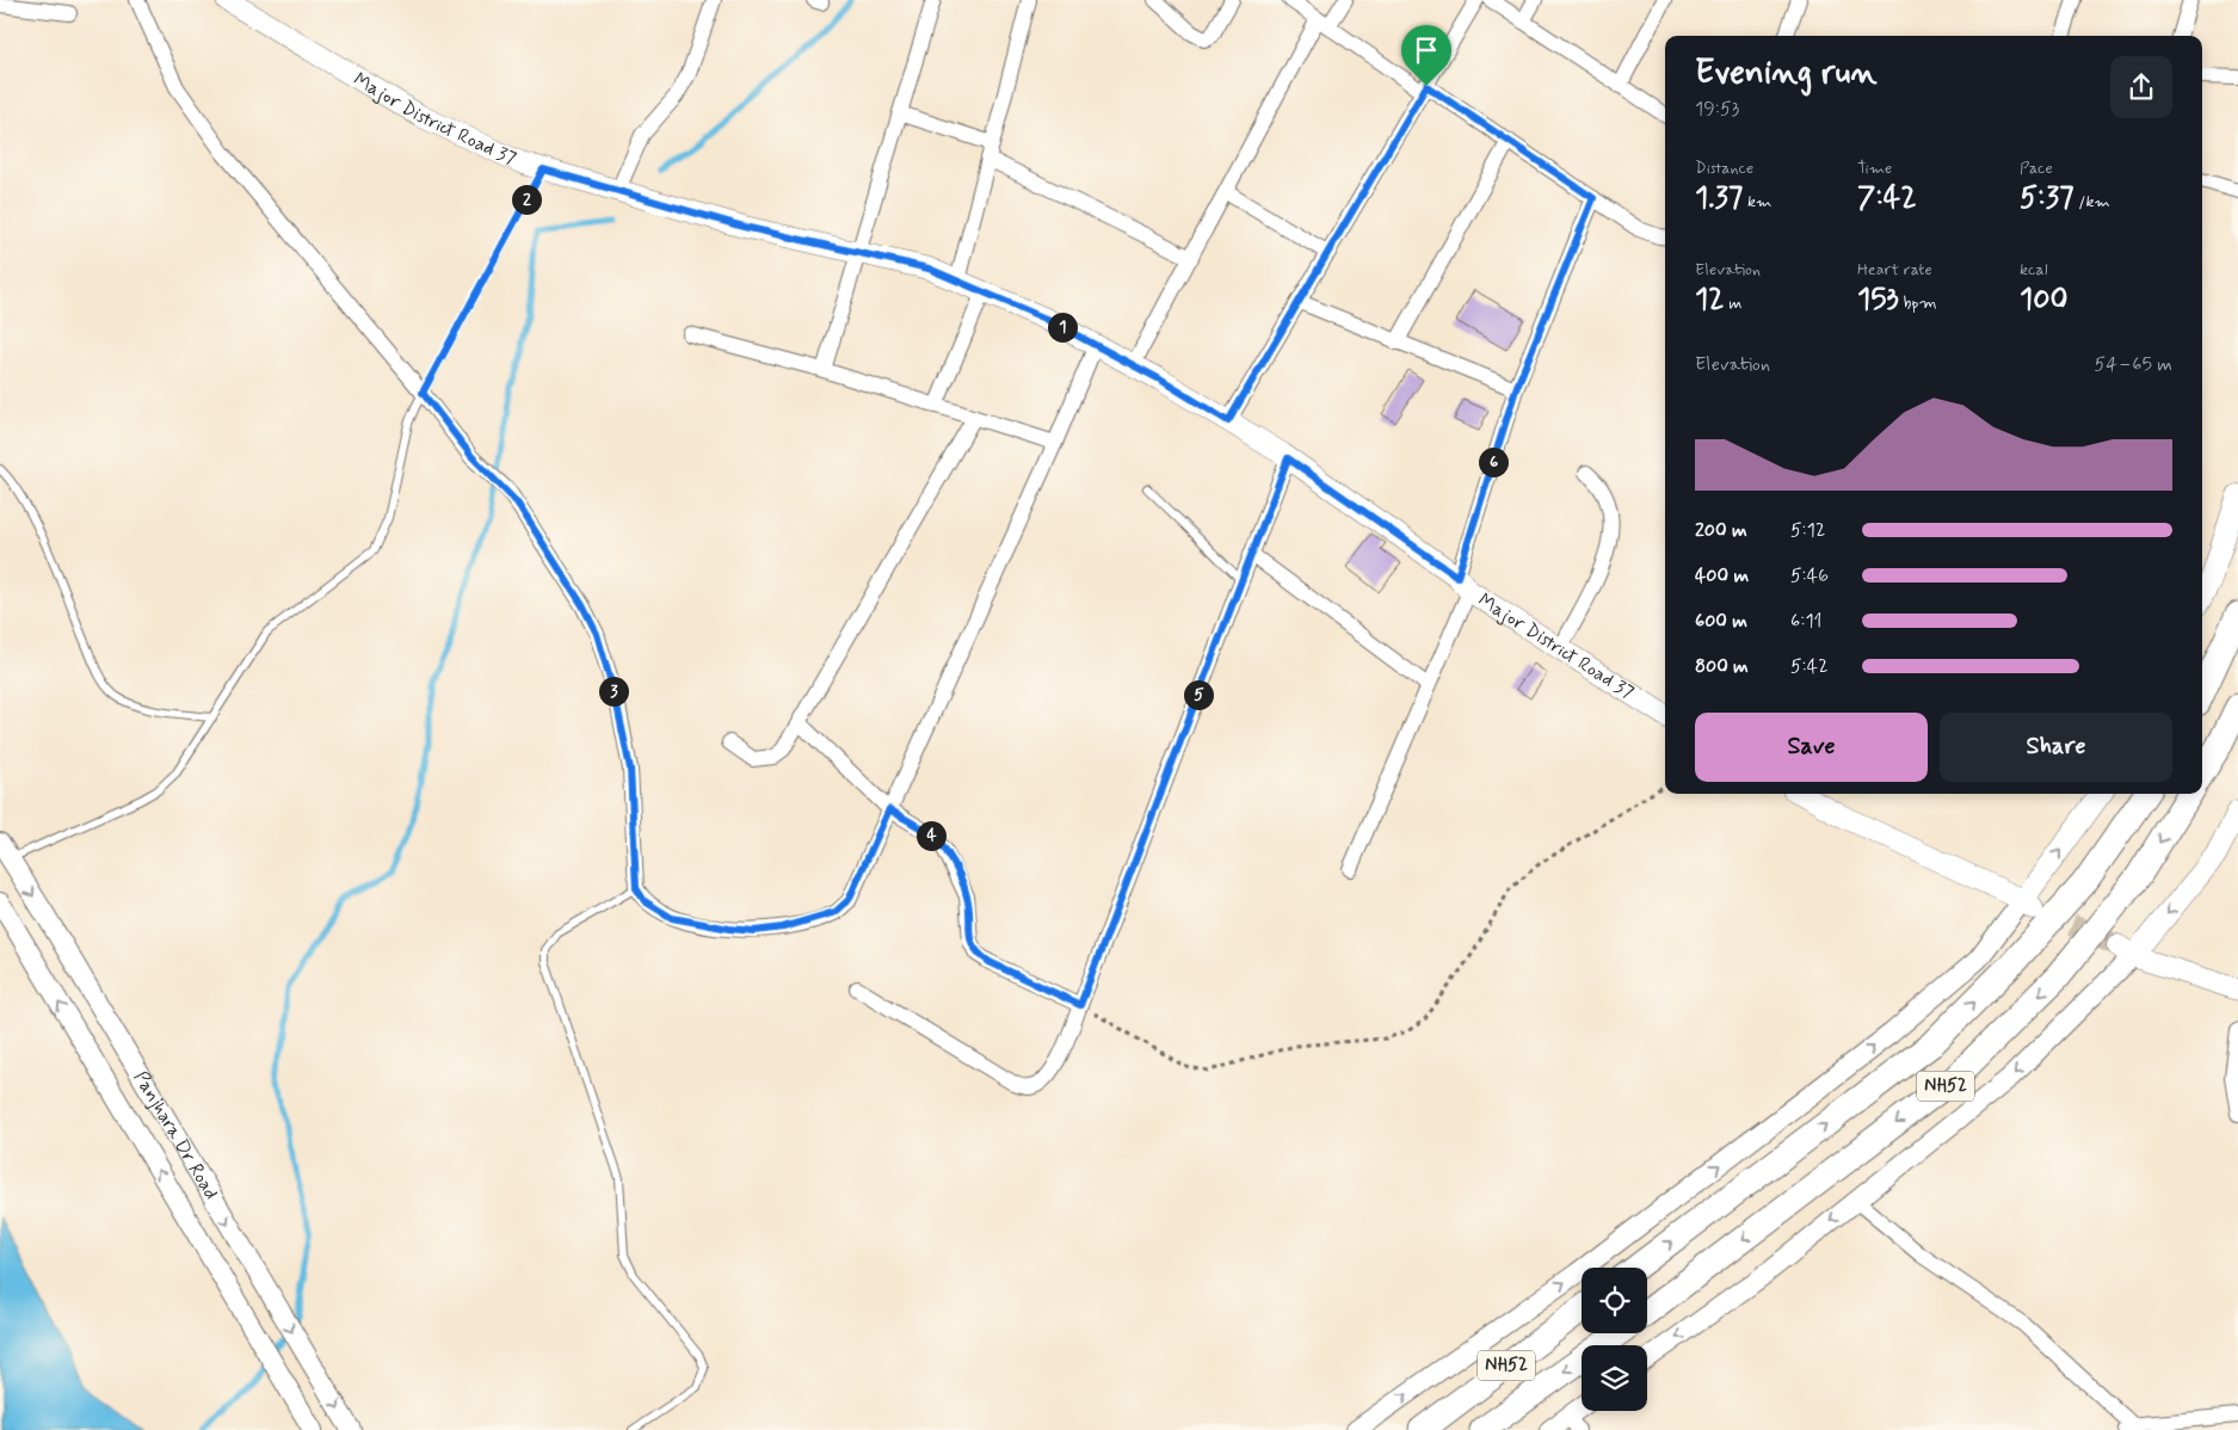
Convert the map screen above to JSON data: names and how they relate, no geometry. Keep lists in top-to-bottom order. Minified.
{"streets":{"highway":["NH52"],"main road":["Major District Road 37"],"street":["Panjhara Dr Road"]},"page":{"heading":["Evening run","19:53"],"stats":[["Distance","1.37 km"],["Time","7:42"],["Pace","5:37 /km"],["Elevation","12 m"],["Heart rate","153 bpm"],["kcal","100"]],"pins":["2","1","6","3","5","4"],"chart":["Elevation","54–65 m"],"list":[{"name":"200 m","note":"5:12"},{"name":"400 m","note":"5:46"},{"name":"600 m","note":"6:11"},{"name":"800 m","note":"5:42"}],"buttons":["Save","Share"]}}
